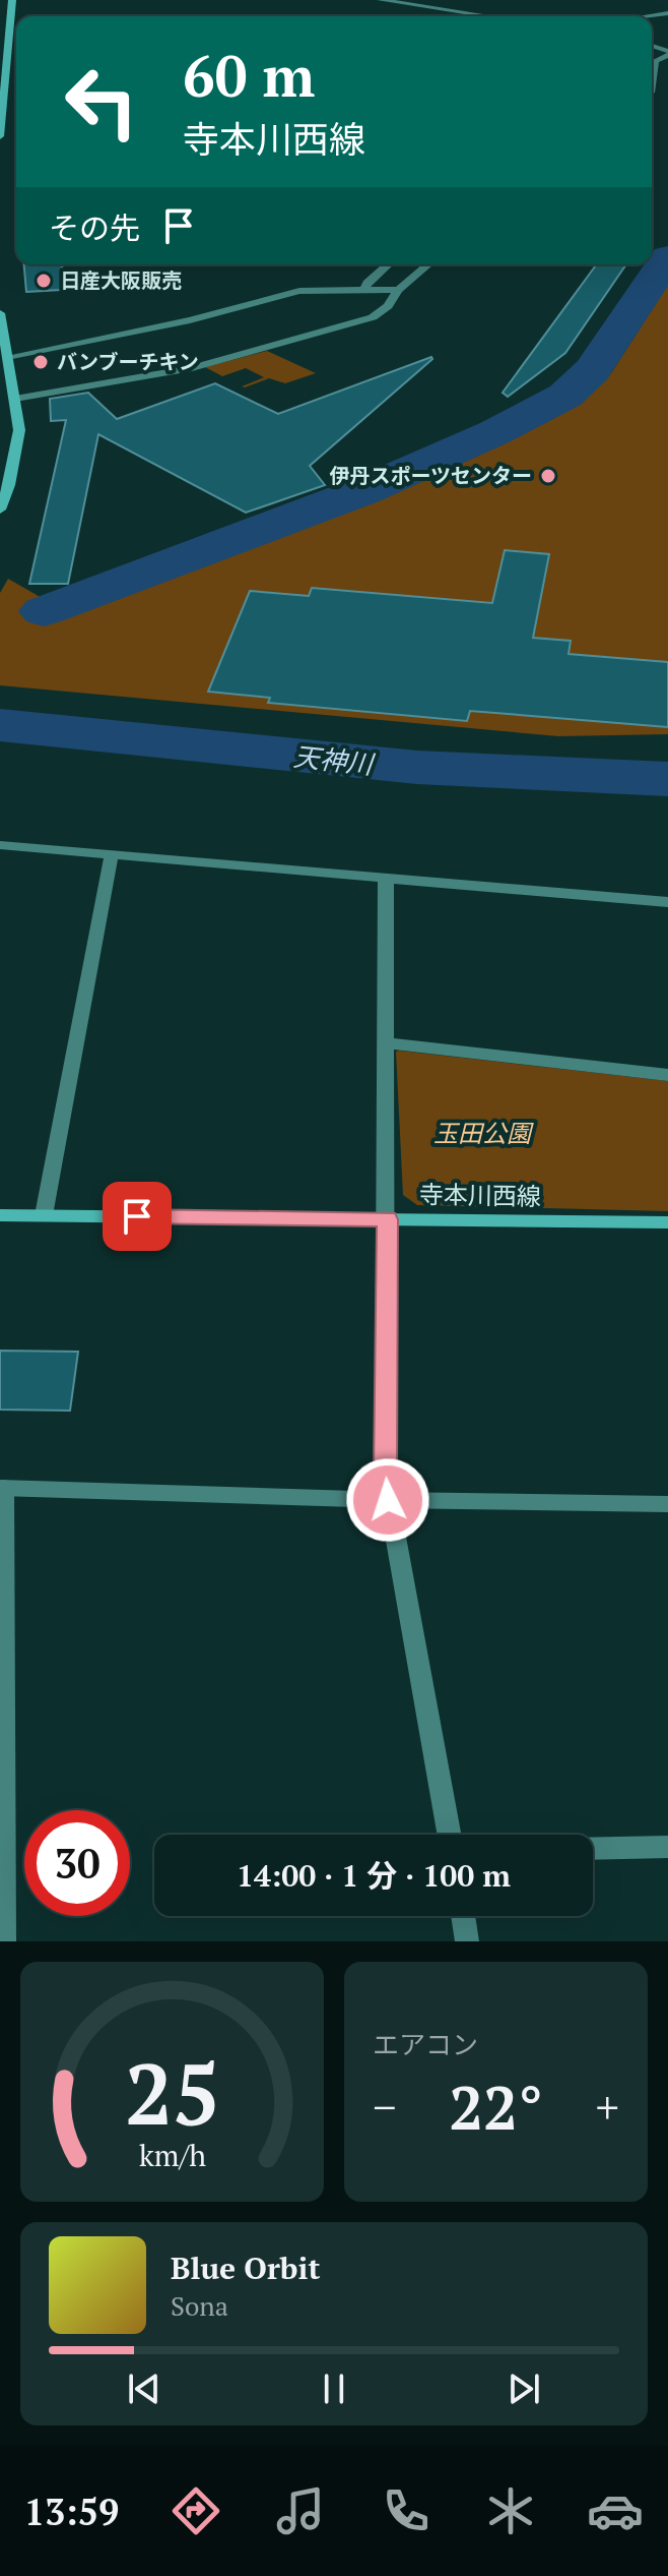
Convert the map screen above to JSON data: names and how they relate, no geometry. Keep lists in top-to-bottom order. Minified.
{"streets":{"main road":["寺本川西線"]},"water":["天神川"],"parks":["玉田公園"],"places":["日産大阪販売","バンブーチキン","伊丹スポーツセンター"],"page":{"turn":["60 m","寺本川西線"],"then":"その先","limit":"30","trip":"14:00 · 1 分 · 100 m","tile":"エアコン","heat":["−","22°","+"],"song":["Blue Orbit","Sona"],"tabs":"13:59","gauge":["25","km/h"]}}
